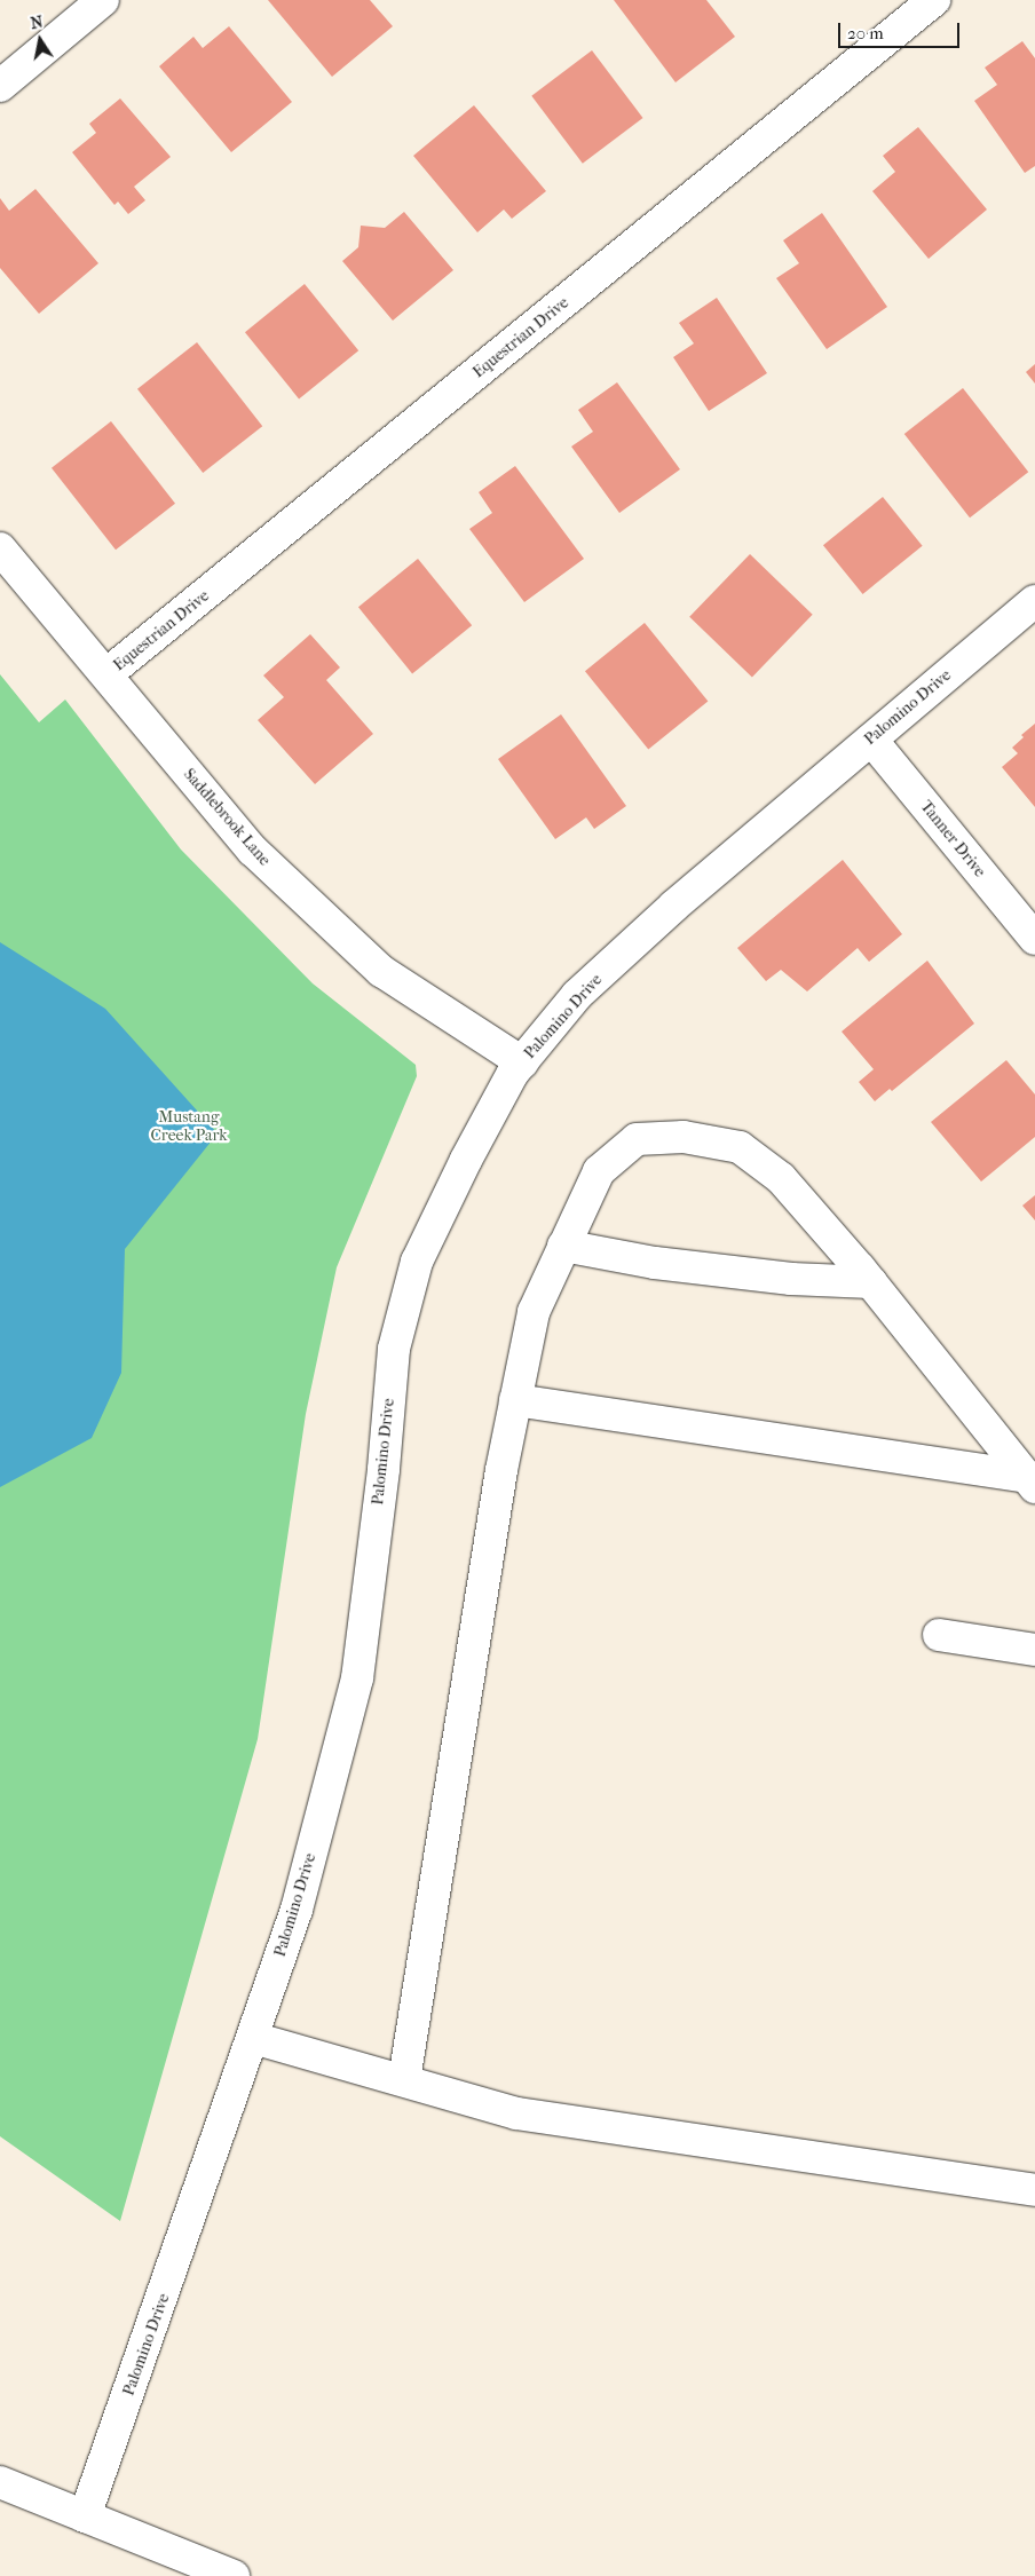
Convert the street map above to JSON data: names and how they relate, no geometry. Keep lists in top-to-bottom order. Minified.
{"streets":{"street":["Equestrian Drive","Palomino Drive","Saddlebrook Lane","Tanner Drive"]},"crossings":[["Equestrian Drive","Saddlebrook Lane"],["Palomino Drive","Saddlebrook Lane"],["Palomino Drive","Tanner Drive"]],"parks":["Mustang Creek Park"],"scale_bar":"20 m","north":"top"}
